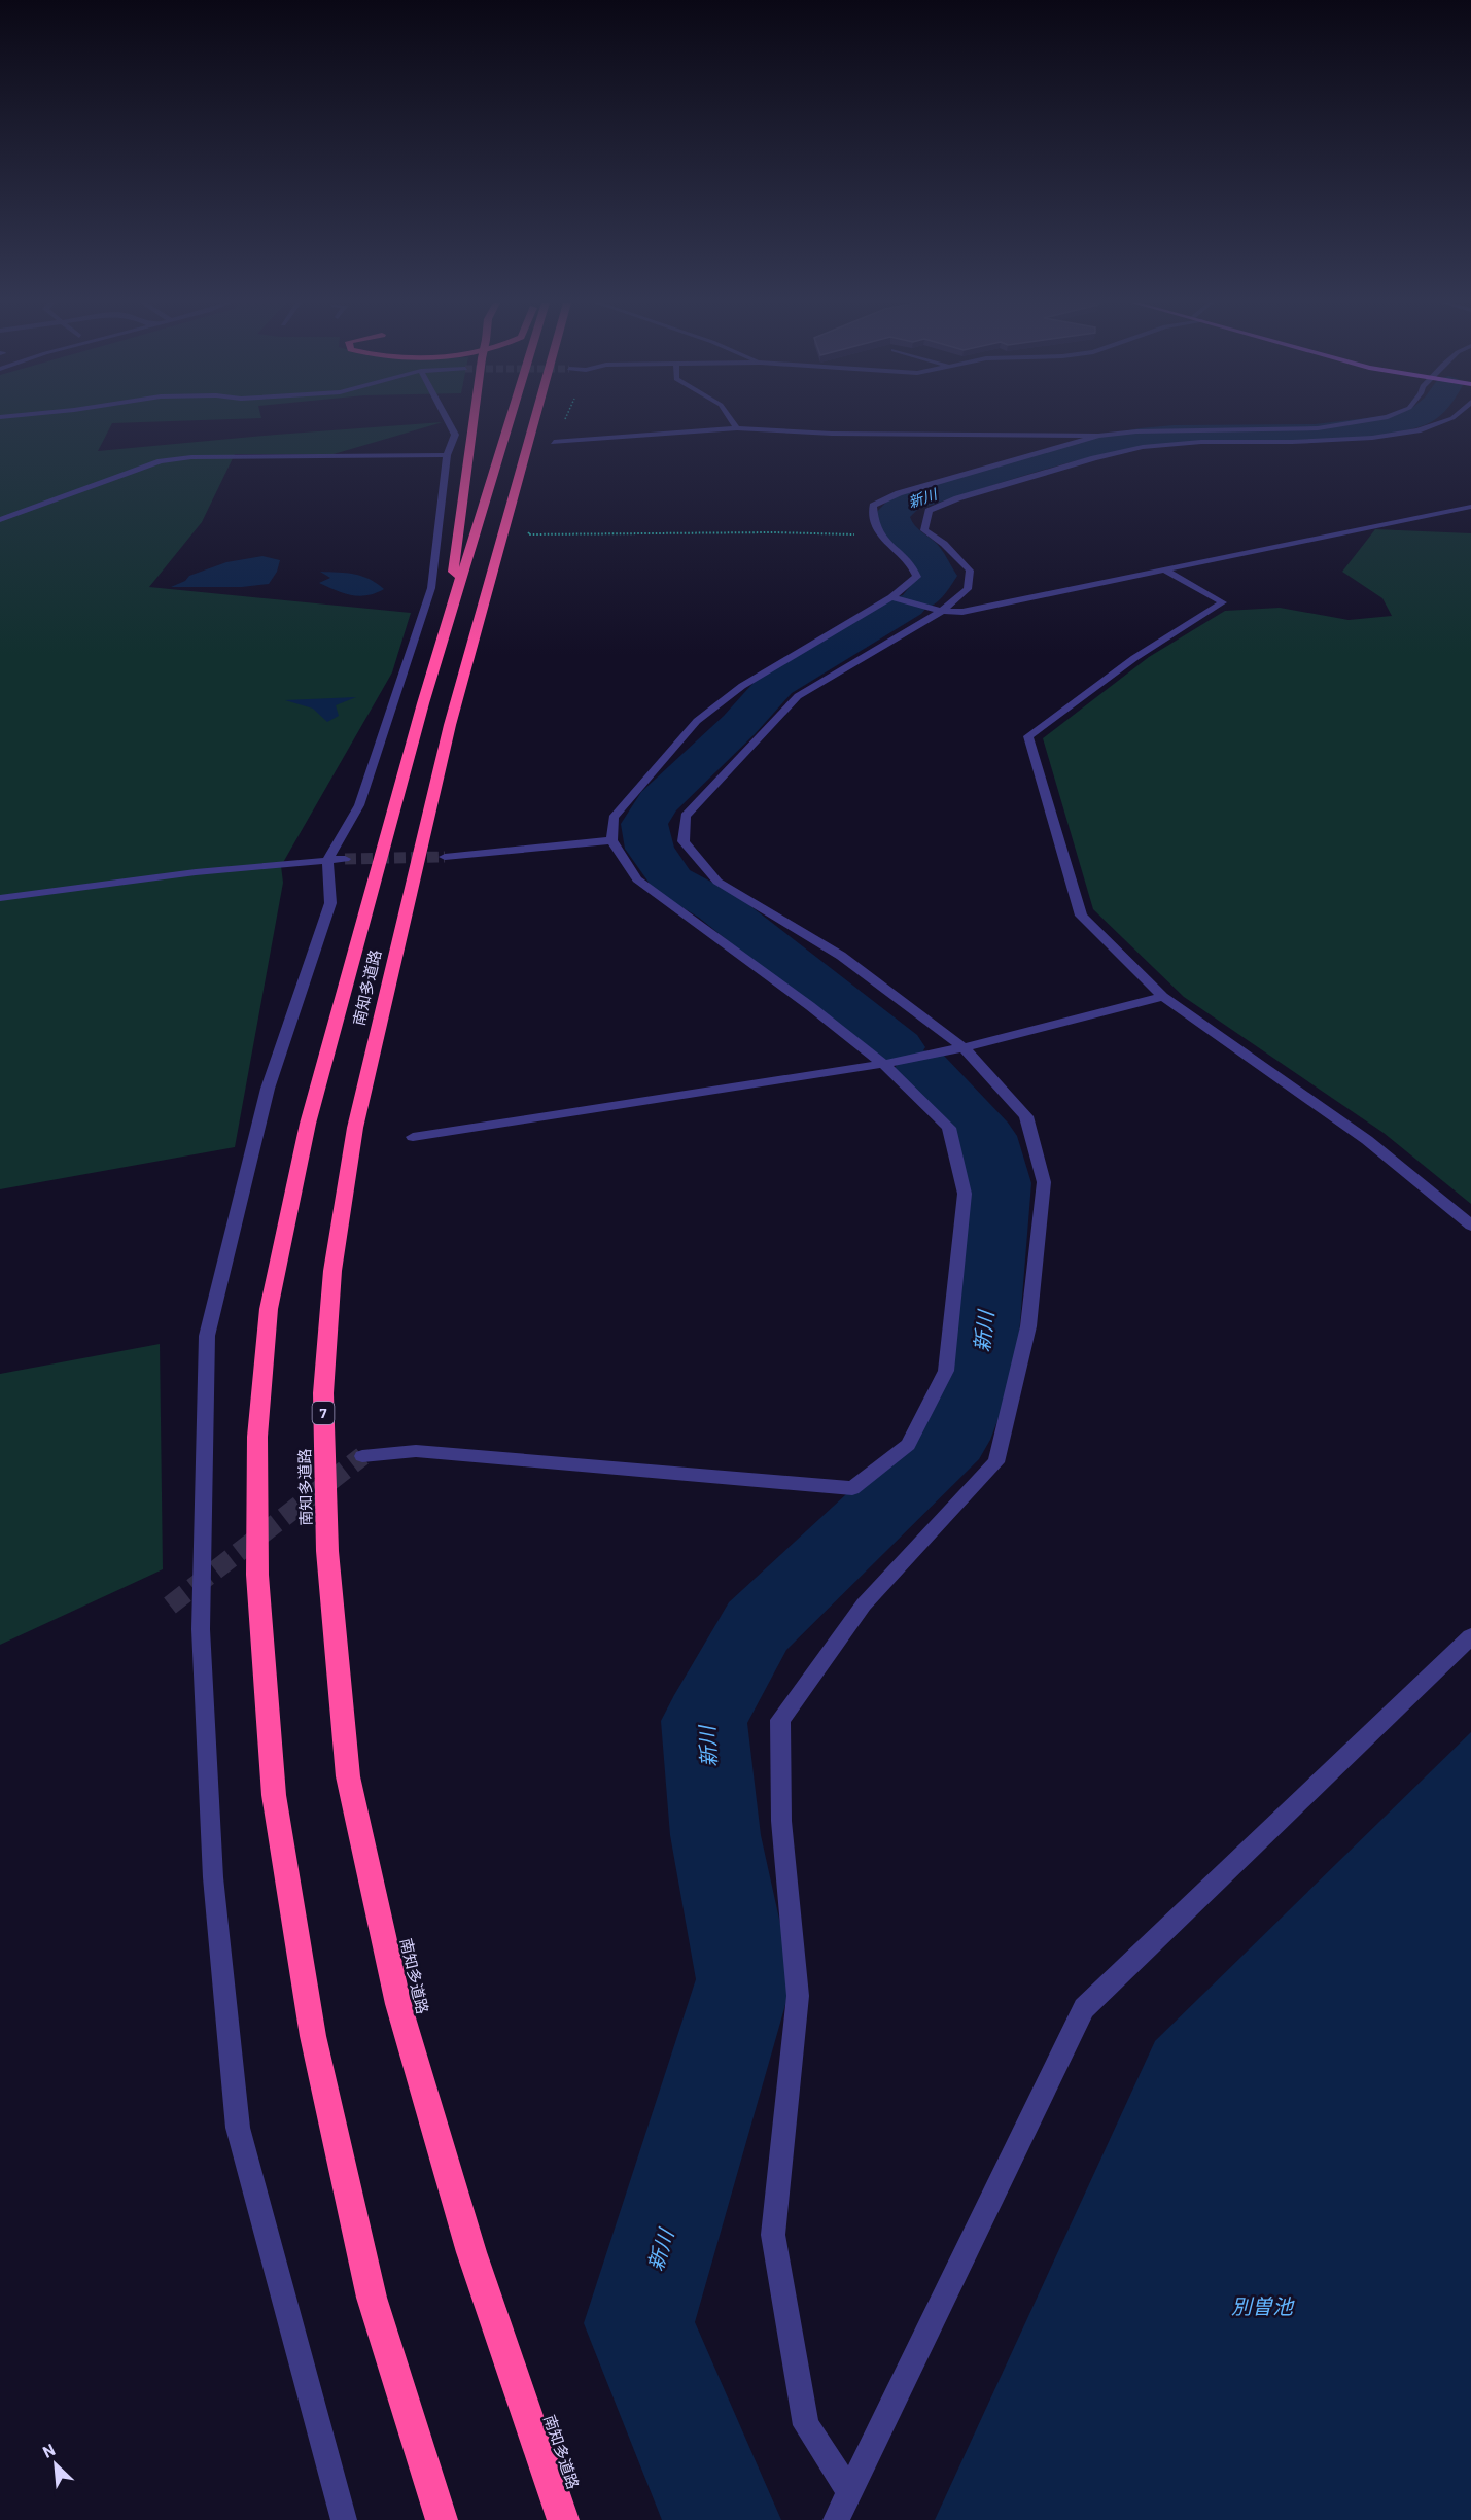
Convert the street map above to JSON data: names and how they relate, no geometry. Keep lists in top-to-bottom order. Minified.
{"streets":{"highway":["南知多道路","7"]},"water":["新川","別曽池"],"north":"top left"}
